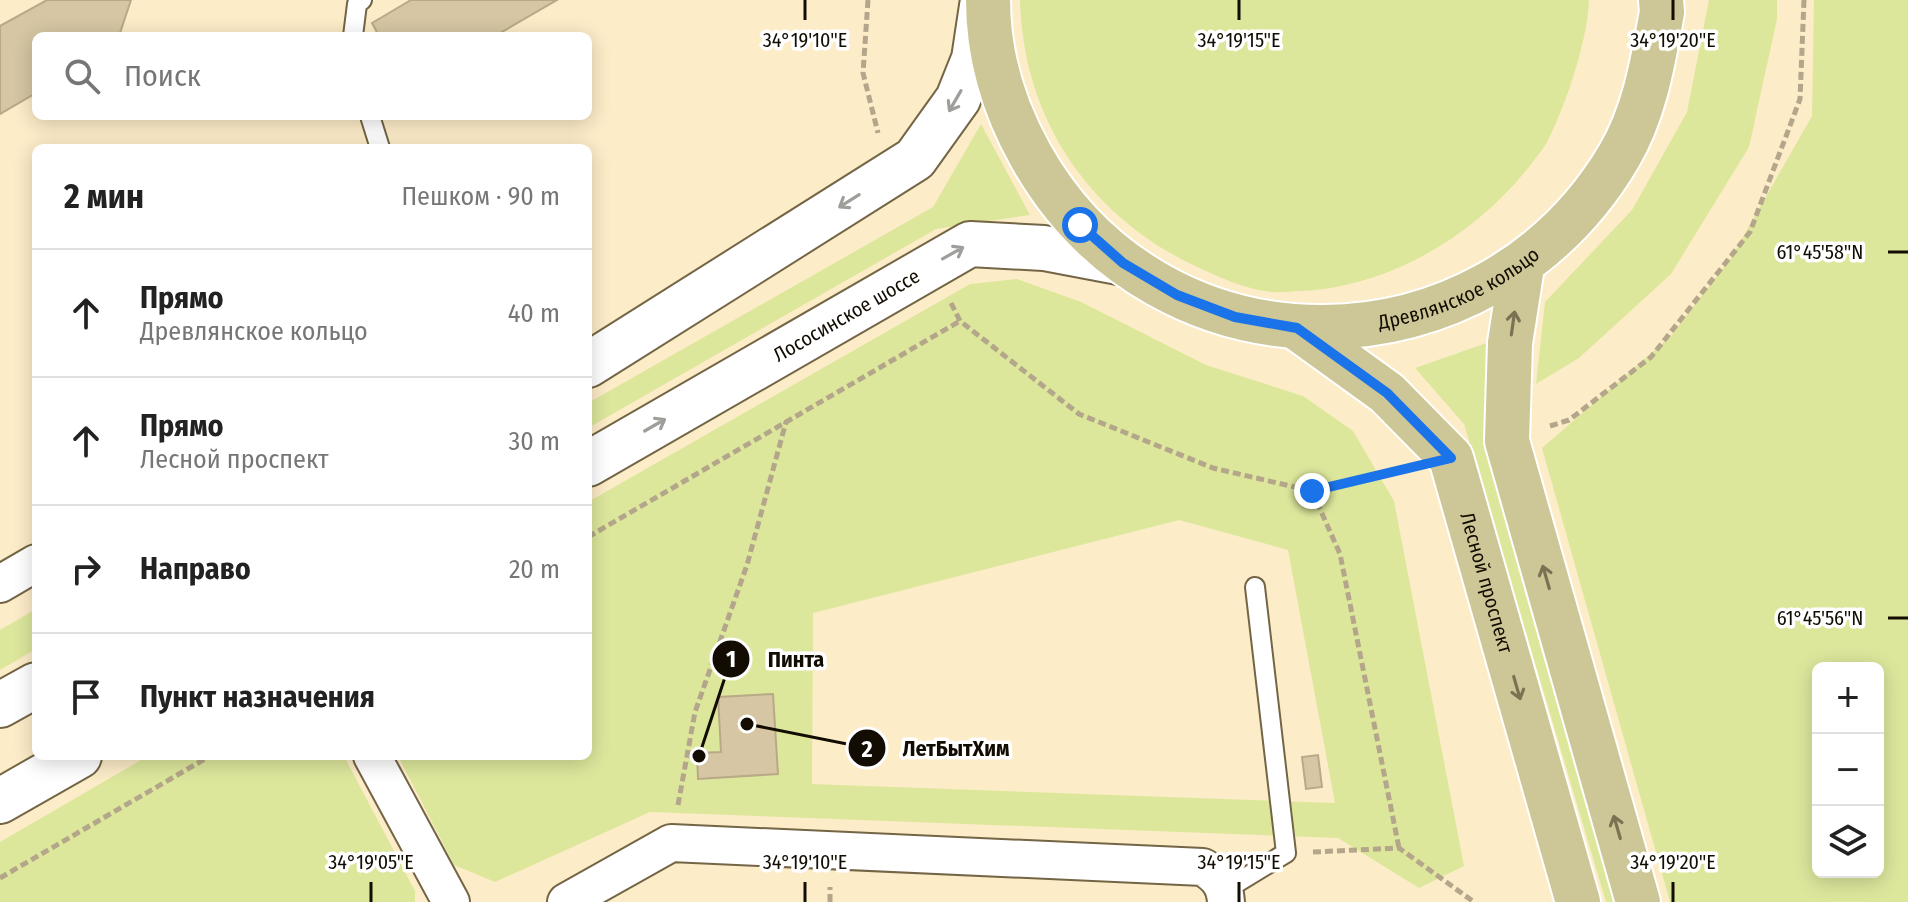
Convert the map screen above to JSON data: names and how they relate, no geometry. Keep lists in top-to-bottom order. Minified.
{"streets":{"main road":["Древлянское кольцо","Лесной проспект"],"street":["Лососинское шоссе"]},"crossings":[["Древлянское кольцо","Лососинское шоссе"],["Древлянское кольцо","Лесной проспект"]],"places":["ЛетБытХим","Пинта"],"page":{"search":"Поиск","heading":["2 мин","Пешком · 90 m"],"list":[["Прямо","Древлянское кольцо","40 m"],["Прямо","Лесной проспект","30 m"],["Направо","20 m"],"Пункт назначения"],"map_buttons":["+","−"]},"coordinates":["34°19'10\"E","34°19'15\"E","34°19'20\"E","61°45'58\"N","61°45'56\"N","34°19'05\"E"]}
